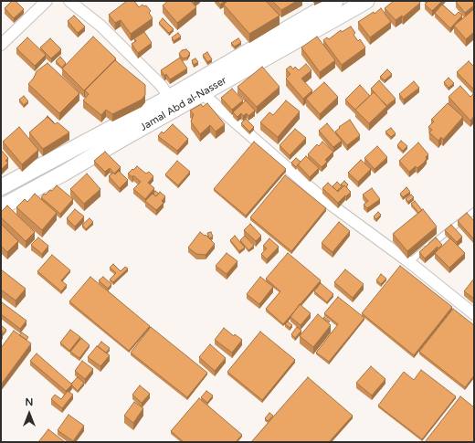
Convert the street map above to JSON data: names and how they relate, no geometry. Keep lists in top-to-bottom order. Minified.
{"streets":{"main road":["Jamal Abd al-Nasser"]},"north":"top"}
